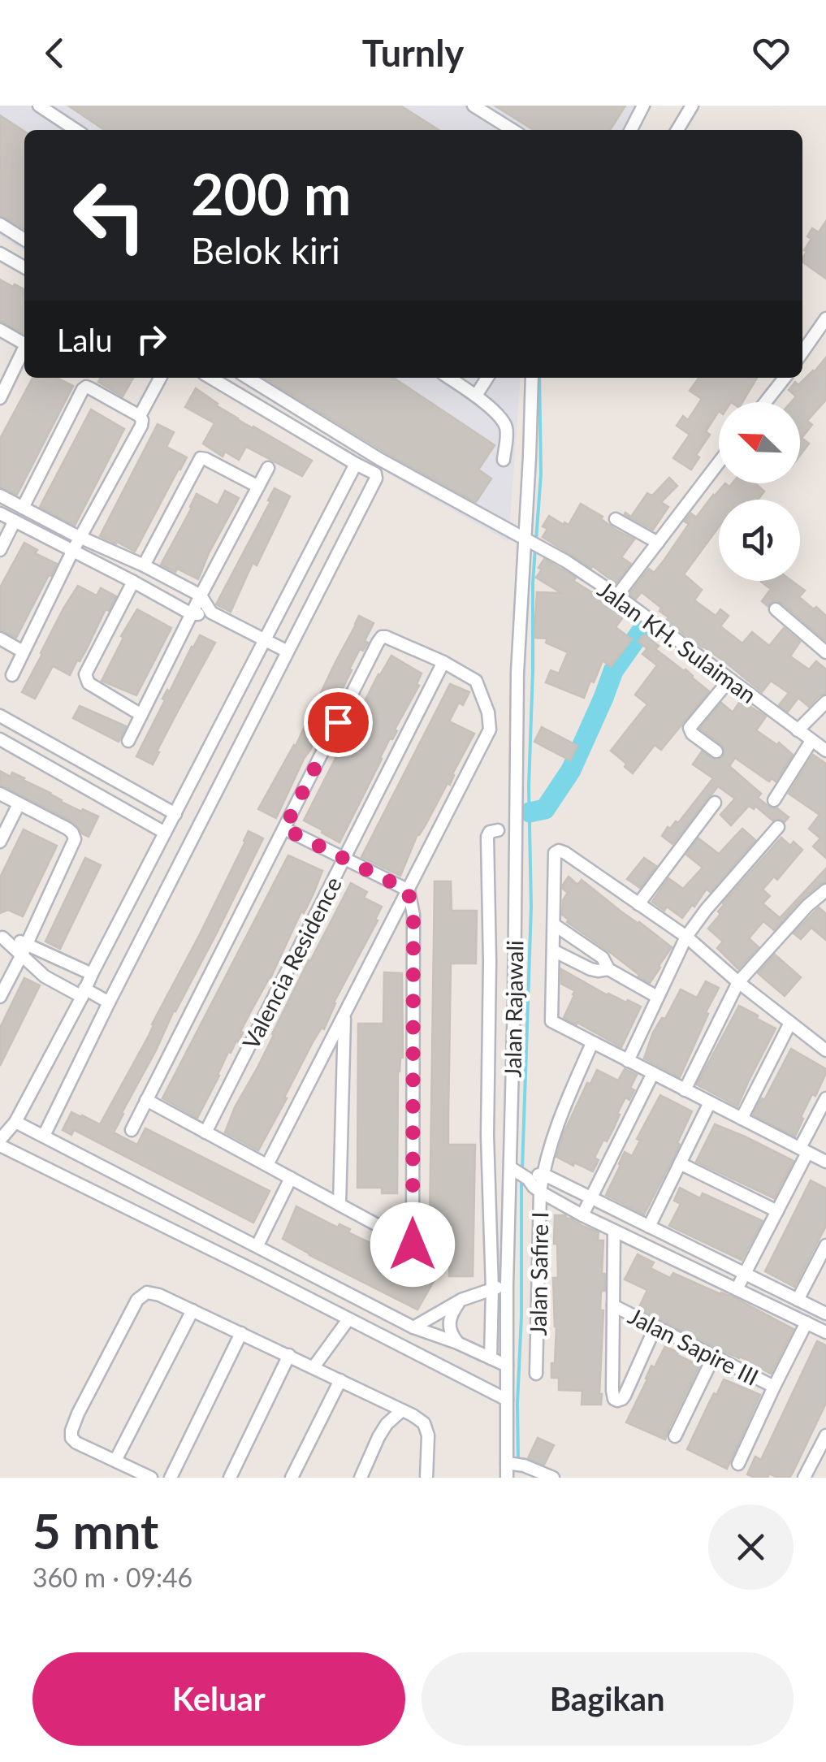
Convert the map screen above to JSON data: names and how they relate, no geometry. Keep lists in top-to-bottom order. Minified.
{"streets":{"street":["Jalan KH. Sulaiman","Valencia Residence","Jalan Rajawali","Jalan Safire I","Jalan Sapire III"]},"crossings":[["Jalan KH. Sulaiman","Jalan Rajawali"]],"north":"top left","page":{"header":"Turnly","turn":["200 m","Belok kiri"],"then":"Lalu","heading":["5 mnt","360 m · 09:46"],"buttons":["Keluar","Bagikan"]}}
